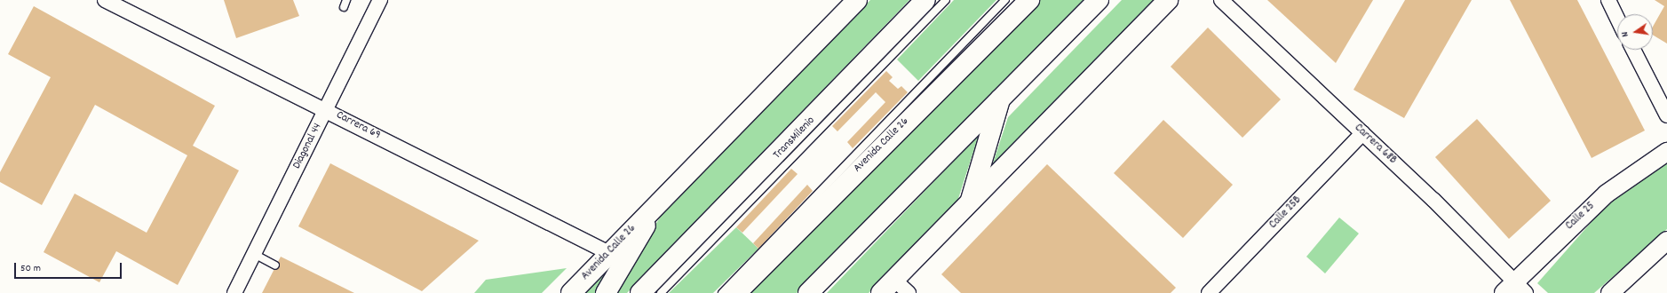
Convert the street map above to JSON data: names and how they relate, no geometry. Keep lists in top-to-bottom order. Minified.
{"streets":{"main road":["Avenida Calle 26"],"street":["Carrera 69","Carrera 68B","Diagonal 44","Calle 25B","Calle 25"],"lane":["TransMilenio"]},"crossings":[["Carrera 69","Avenida Calle 26"],["Carrera 69","Diagonal 44"],["Carrera 68B","Calle 25B"],["Carrera 68B","Calle 25"]],"scale_bar":"50 m","north":"left"}
